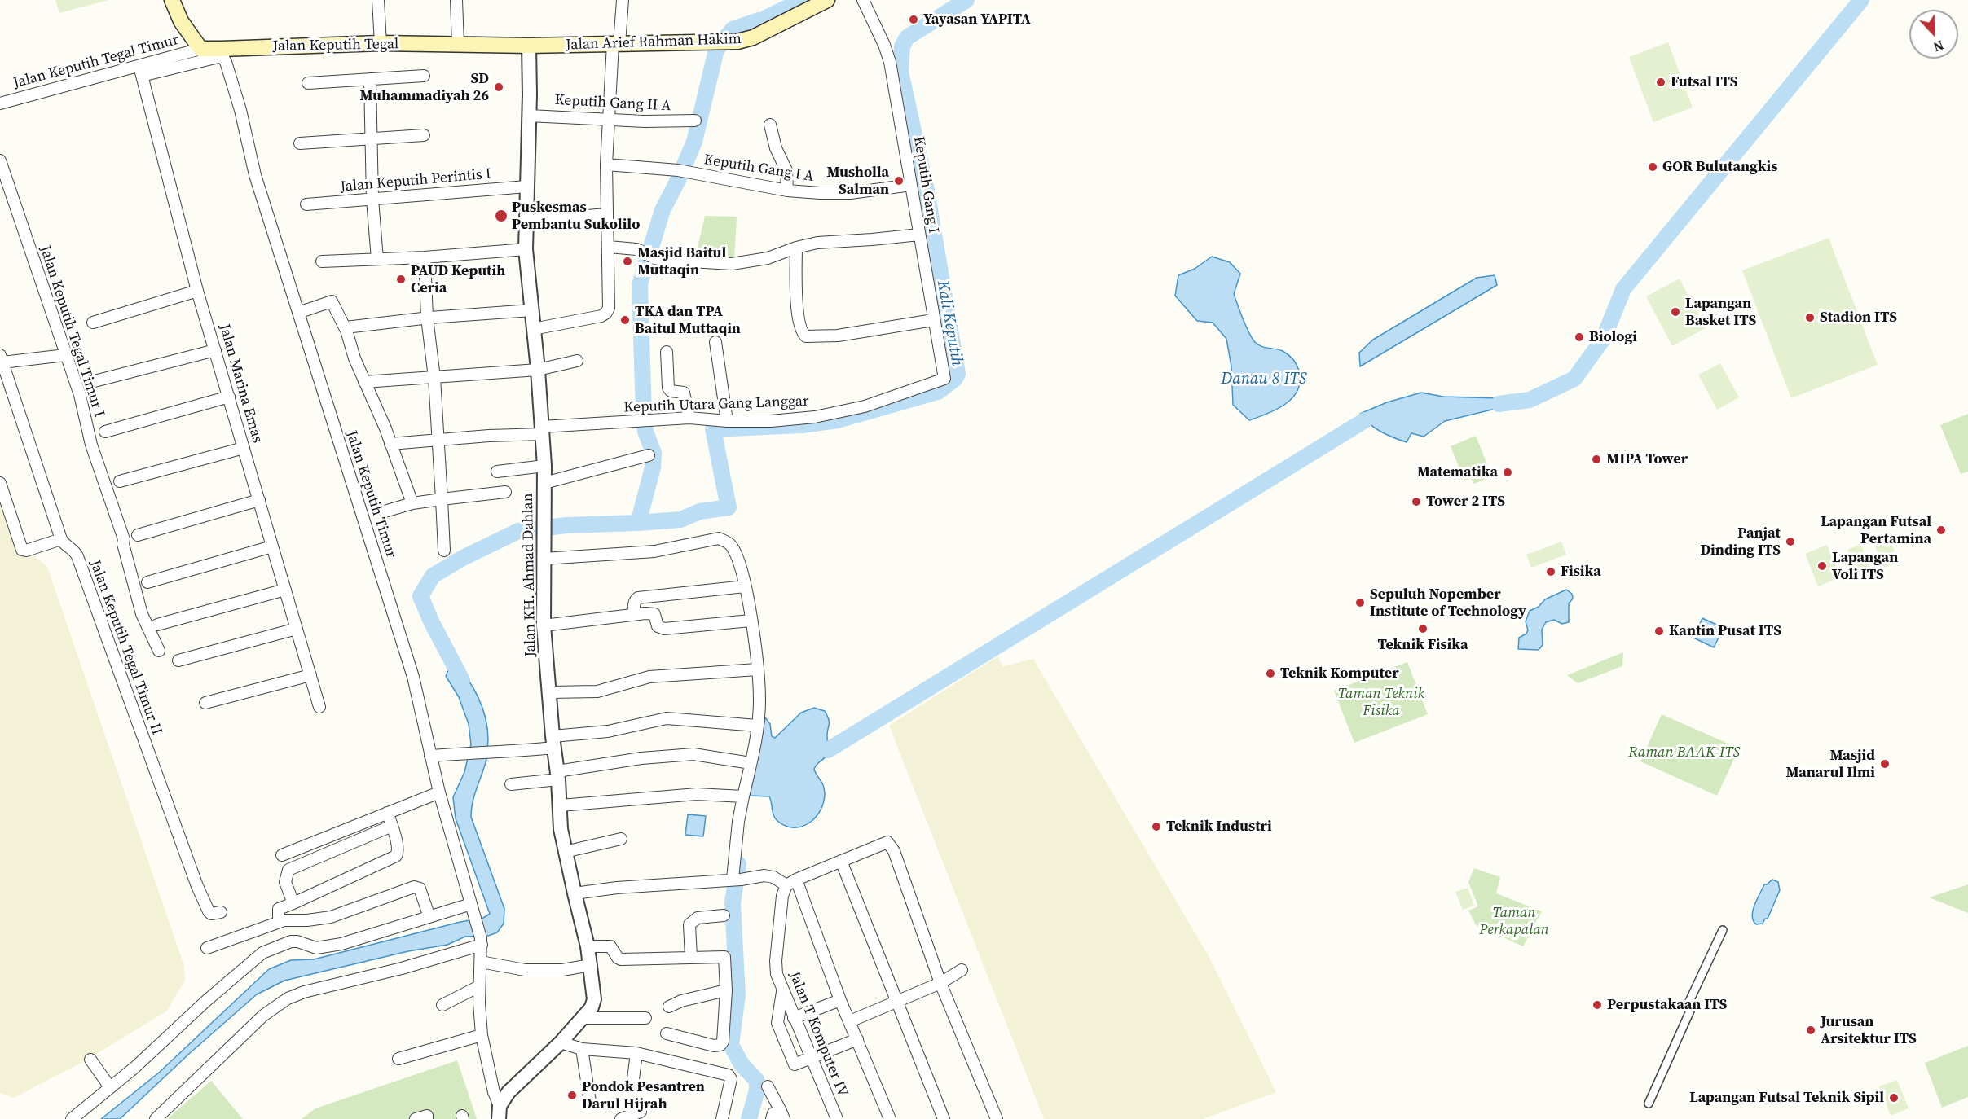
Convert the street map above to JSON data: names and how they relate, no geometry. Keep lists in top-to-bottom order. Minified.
{"streets":{"main road":["Jalan Arief Rahman Hakim","Jalan Keputih Tegal"],"street":["Jalan Keputih Tegal Timur","Keputih Gang II A","Keputih Gang I A","Jalan Keputih Perintis I","Keputih Gang I","Jalan Keputih Tegal Timur I","Jalan Marina Emas","Keputih Utara Gang Langgar","Jalan Keputih Timur","Jalan KH. Ahmad Dahlan","Jalan Keputih Tegal Timur II","Jalan T Komputer IV"]},"crossings":[["Jalan Arief Rahman Hakim","Jalan Keputih Tegal"],["Jalan Arief Rahman Hakim","Jalan KH. Ahmad Dahlan"],["Jalan Keputih Tegal","Jalan Keputih Tegal Timur"],["Jalan Keputih Tegal","Jalan Keputih Timur"],["Jalan Keputih Tegal","Jalan KH. Ahmad Dahlan"],["Jalan Keputih Tegal Timur","Jalan Marina Emas"],["Jalan Keputih Tegal Timur","Jalan Keputih Timur"],["Keputih Gang II A","Jalan KH. Ahmad Dahlan"],["Keputih Gang I A","Keputih Gang I"],["Jalan Keputih Perintis I","Jalan KH. Ahmad Dahlan"],["Keputih Gang I","Keputih Utara Gang Langgar"],["Keputih Utara Gang Langgar","Jalan KH. Ahmad Dahlan"],["Jalan Keputih Timur","Jalan KH. Ahmad Dahlan"]],"water":["Kali Keputih","Danau 8 ITS"],"parks":["Taman Teknik Fisika","Raman BAAK-ITS","Taman Perkapalan"],"places":["Yayasan YAPITA","Futsal ITS","SD Muhammadiyah 26","GOR Bulutangkis","Musholla Salman","Puskesmas Pembantu Sukolilo","Masjid Baitul Muttaqin","PAUD Keputih Ceria","Lapangan Basket ITS","Stadion ITS","TKA dan TPA Baitul Muttaqin","Biologi","MIPA Tower","Matematika","Tower 2 ITS","Lapangan Futsal Pertamina","Panjat Dinding ITS","Lapangan Voli ITS","Fisika","Sepuluh Nopember Institute of Technology","Teknik Fisika","Kantin Pusat ITS","Teknik Komputer","Masjid Manarul Ilmi","Teknik Industri","Perpustakaan ITS","Jurusan Arsitektur ITS","Pondok Pesantren Darul Hijrah","Lapangan Futsal Teknik Sipil"],"north":"bottom"}
